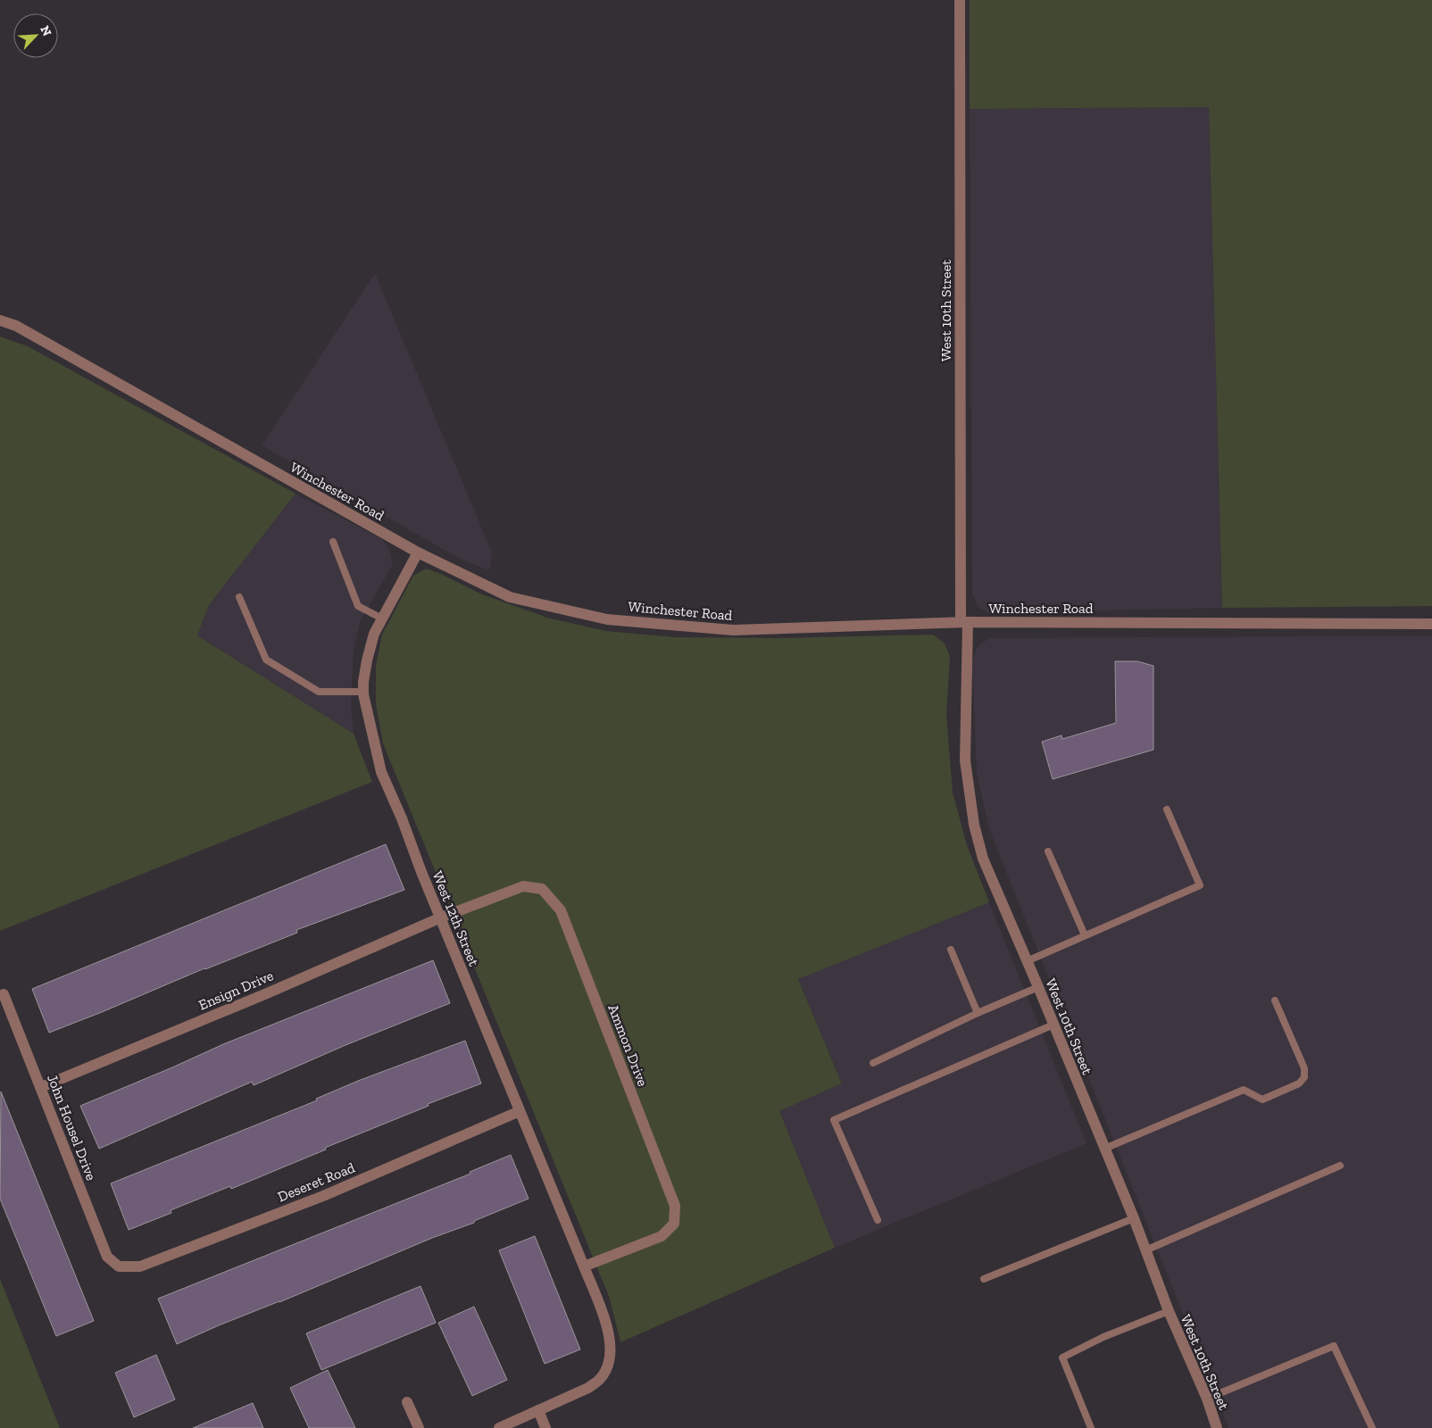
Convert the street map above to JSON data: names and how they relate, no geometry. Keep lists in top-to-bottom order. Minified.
{"streets":{"street":["West 10th Street","Winchester Road","West 12th Street","Ensign Drive","Ammon Drive","John Housel Drive","Deseret Road"]},"crossings":[["West 10th Street","Winchester Road"],["Winchester Road","West 12th Street"],["West 12th Street","Ensign Drive"],["West 12th Street","Ammon Drive"],["West 12th Street","Deseret Road"],["Ensign Drive","Ammon Drive"],["Ensign Drive","John Housel Drive"],["John Housel Drive","Deseret Road"]],"north":"top right"}
